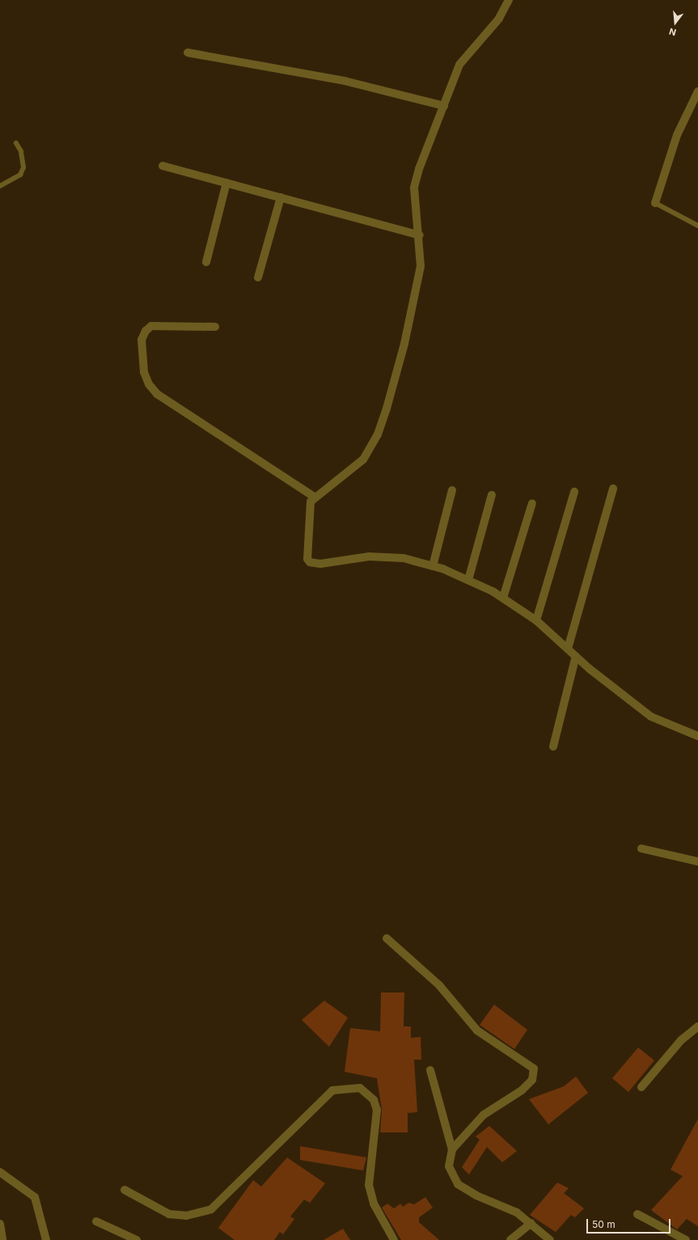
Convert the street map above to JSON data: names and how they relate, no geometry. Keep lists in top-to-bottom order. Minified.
{"scale_bar":"50 m","north":"bottom"}
